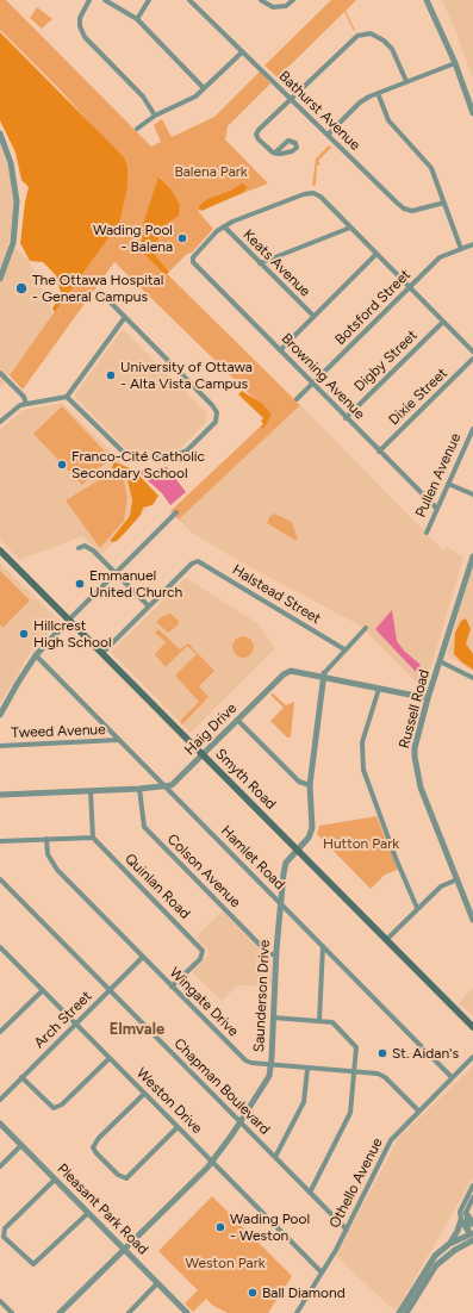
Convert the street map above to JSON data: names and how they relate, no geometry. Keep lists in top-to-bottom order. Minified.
{"streets":{"main road":["Smyth Road"],"street":["Bathurst Avenue","Keats Avenue","Botsford Street","Digby Street","Browning Avenue","Dixie Street","Pullen Avenue","Halstead Street","Russell Road","Haig Drive","Tweed Avenue","Hamlet Road","Colson Avenue","Quinlan Road","Saunderson Drive","Wingate Drive","Arch Street","Chapman Boulevard","Weston Drive","Othello Avenue","Pleasant Park Road"]},"crossings":[["Keats Avenue","Browning Avenue"],["Botsford Street","Browning Avenue"],["Digby Street","Browning Avenue"],["Browning Avenue","Dixie Street"],["Browning Avenue","Pullen Avenue"],["Russell Road","Haig Drive"],["Haig Drive","Smyth Road"],["Haig Drive","Hamlet Road"],["Haig Drive","Colson Avenue"],["Haig Drive","Saunderson Drive"],["Tweed Avenue","Hamlet Road"],["Smyth Road","Saunderson Drive"],["Hamlet Road","Saunderson Drive"],["Hamlet Road","Othello Avenue"],["Colson Avenue","Saunderson Drive"],["Quinlan Road","Wingate Drive"],["Saunderson Drive","Wingate Drive"],["Saunderson Drive","Chapman Boulevard"],["Saunderson Drive","Weston Drive"],["Saunderson Drive","Pleasant Park Road"],["Wingate Drive","Arch Street"],["Wingate Drive","Othello Avenue"],["Arch Street","Chapman Boulevard"],["Arch Street","Weston Drive"],["Chapman Boulevard","Othello Avenue"],["Weston Drive","Othello Avenue"]],"districts":["Elmvale"],"parks":["Balena Park","Hutton Park","Weston Park"],"places":["Wading Pool - Balena","The Ottawa Hospital - General Campus","University of Ottawa - Alta Vista Campus","Franco-Cité Catholic Secondary School","Emmanuel United Church","Hillcrest High School","St. Aidan's","Wading Pool - Weston","Ball Diamond"]}
